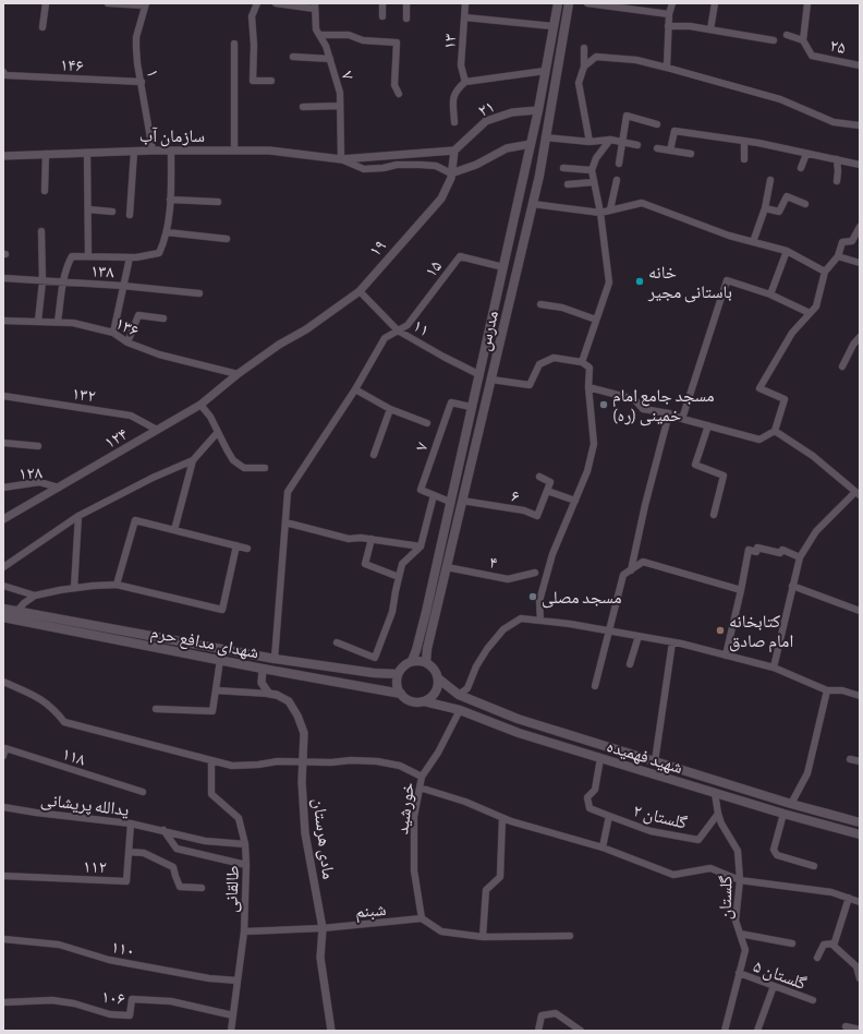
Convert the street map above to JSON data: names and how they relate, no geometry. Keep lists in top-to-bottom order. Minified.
{"streets":{"main road":["مدرس","شهدای مدافع حرم","شهید فهمیده"],"street":["۱۳","۲۵","۱۴۶","۱","۷","۲۱","سازمان آب","۱۹","۱۵","۱۳۸","۱۳۶","۱۱","۱۳۲","۱۲۴","۱۲۸","۶","۴","۱۱۸","یدالله پریشانی","خورشید","گلستان ۲","مادی هرستان","۱۱۲","طالقانی","گلستان","شبنم","۱۱۰","گلستان ۵","۱۰۶"]},"crossings":[["۱۴۶","۱"],["۱","سازمان آب"],["۷","سازمان آب"],["۷","مدرس"],["۲۱","سازمان آب"],["۲۱","۱۹"],["۲۱","مدرس"],["سازمان آب","۱۹"],["۱۹","۱۳۶"],["۱۹","۱۱"],["۱۹","۱۲۴"],["۱۵","۱۱"],["۱۵","مدرس"],["۱۳۶","۱۲۴"],["۱۱","مدرس"],["مدرس","۶"],["مدرس","۴"],["مدرس","شهدای مدافع حرم"],["مدرس","شهید فهمیده"],["۱۳۲","۱۲۴"],["۱۲۴","۱۲۸"],["شهدای مدافع حرم","شهید فهمیده"],["شهید فهمیده","خورشید"],["شهید فهمیده","گلستان"],["یدالله پریشانی","۱۱۲"],["یدالله پریشانی","طالقانی"],["خورشید","شبنم"],["گلستان ۲","گلستان"],["مادی هرستان","شبنم"],["طالقانی","شبنم"],["طالقانی","۱۱۰"],["طالقانی","۱۰۶"],["گلستان","گلستان ۵"]],"places":["خانه باستانی مجیر","مسجد جامع امام خمینی (ره)","مسجد مصلی","کتابخانه امام صادق"]}
